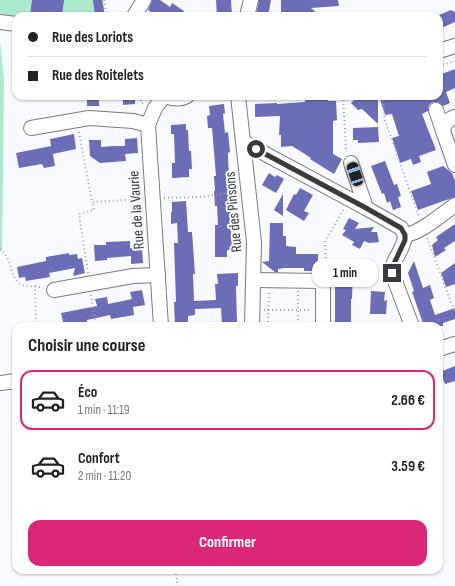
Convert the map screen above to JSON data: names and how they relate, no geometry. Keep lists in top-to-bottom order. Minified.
{"streets":{"street":["Rue de la Vaurie","Rue des Pinsons"]},"page":{"banner":["Rue des Loriots","Rue des Roitelets"],"bubble":"1 min","heading":"Choisir une course","list":[{"name":"Éco","note":"1 min · 11:19","value":"2.66 €"},{"name":"Confort","note":"2 min · 11:20","value":"3.59 €"}],"buttons":"Confirmer"}}
